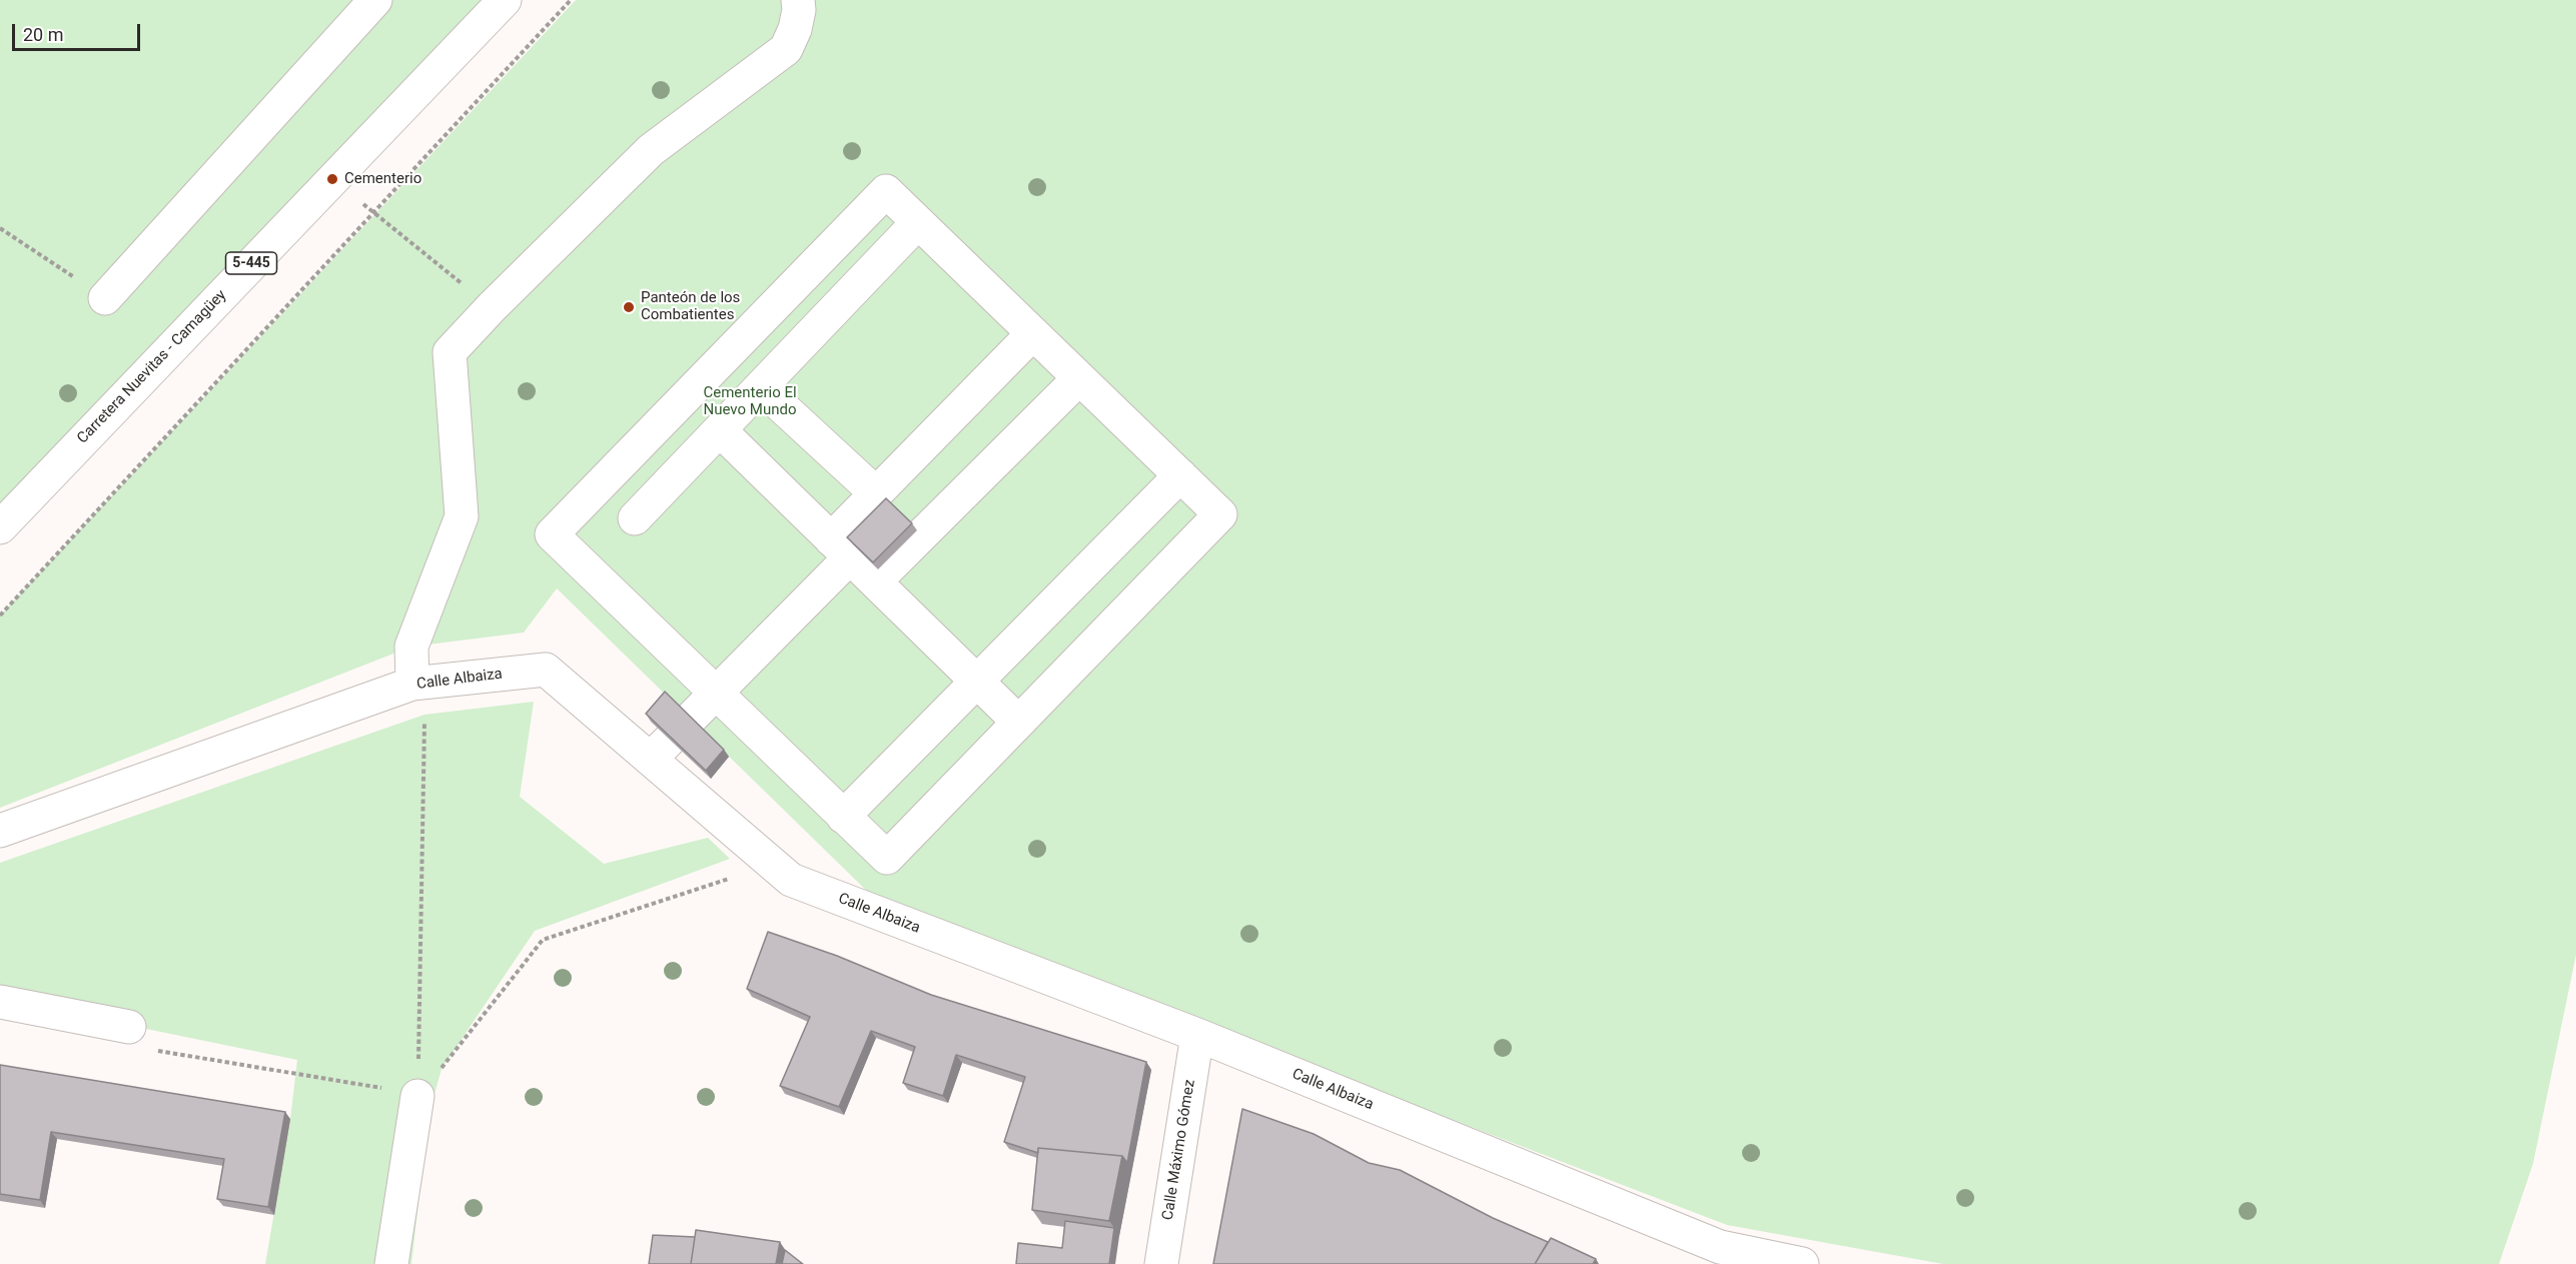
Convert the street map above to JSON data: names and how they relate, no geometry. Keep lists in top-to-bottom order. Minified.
{"streets":{"main road":["5-445","Carretera Nuevitas - Camagüey","Calle Albaiza","Calle Máximo Gómez"]},"crossings":[["Calle Albaiza","Calle Máximo Gómez"]],"parks":["Cementerio El Nuevo Mundo"],"places":["Cementerio","Panteón de los Combatientes"],"scale_bar":"20 m"}
